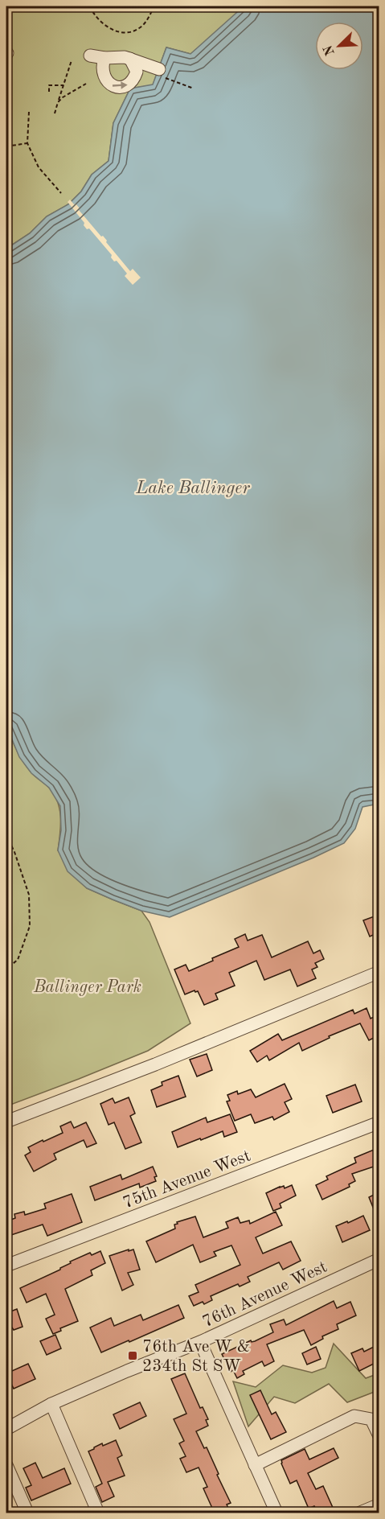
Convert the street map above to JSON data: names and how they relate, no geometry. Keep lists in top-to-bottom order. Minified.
{"streets":{"street":["75th Avenue West","76th Avenue West"]},"water":["Lake Ballinger"],"parks":["Ballinger Park"],"places":{"transit":["76th Ave W & 234th St SW"]},"north":"bottom left"}
